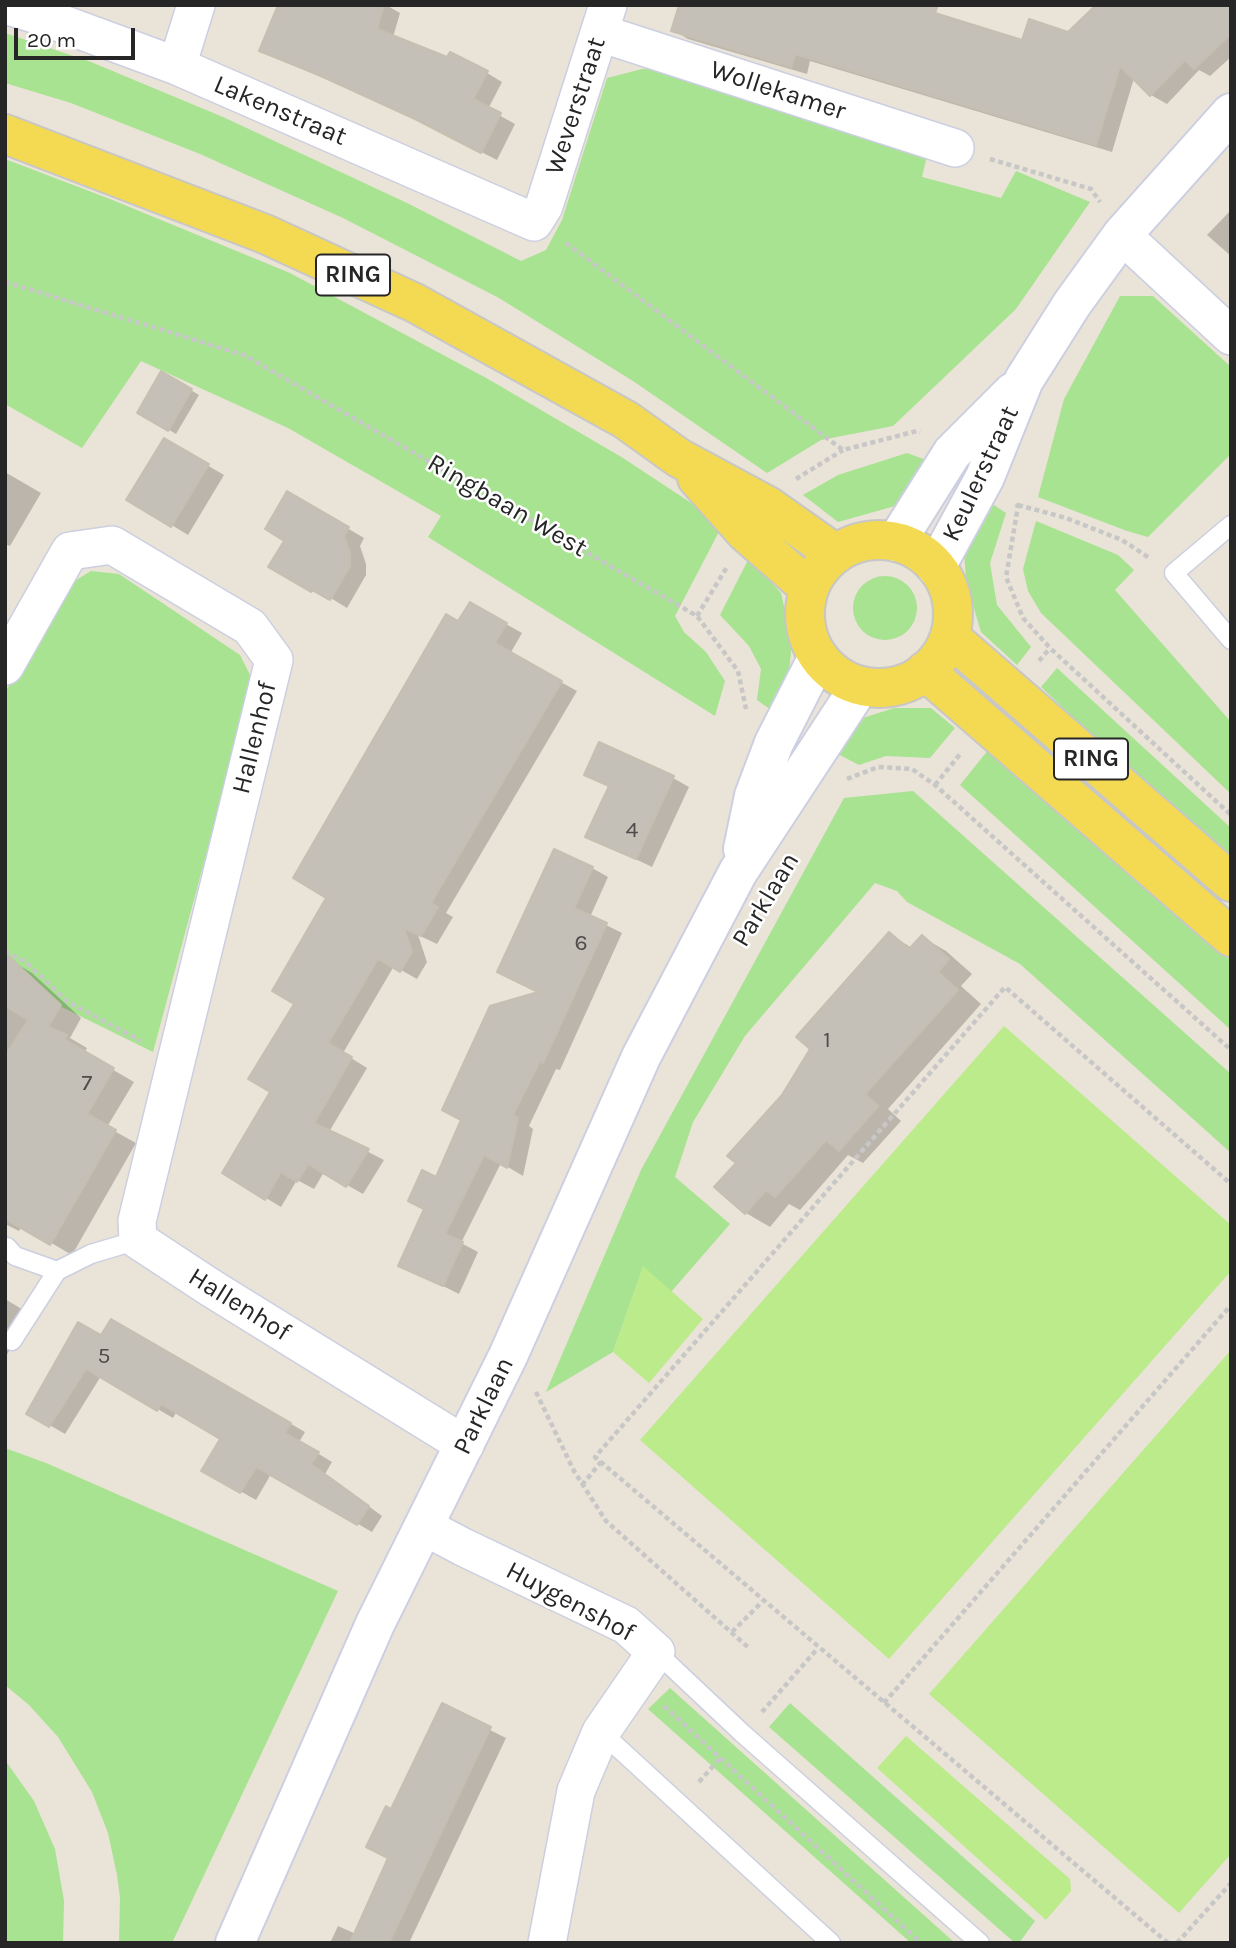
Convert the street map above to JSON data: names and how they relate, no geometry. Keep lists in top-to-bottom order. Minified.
{"streets":{"main road":["RING"],"street":["Wollekamer","Weverstraat","Lakenstraat","Keulerstraat","Hallenhof","Parklaan","Huygenshof"],"path":["Ringbaan West"]},"crossings":[["Wollekamer","Weverstraat"],["Weverstraat","Lakenstraat"],["RING","Keulerstraat"],["RING","Parklaan"],["Keulerstraat","Parklaan"],["Ringbaan West","Parklaan"],["Hallenhof","Parklaan"],["Parklaan","Huygenshof"]],"house_numbers":["4","6","1","7","5"],"scale_bar":"20 m"}
